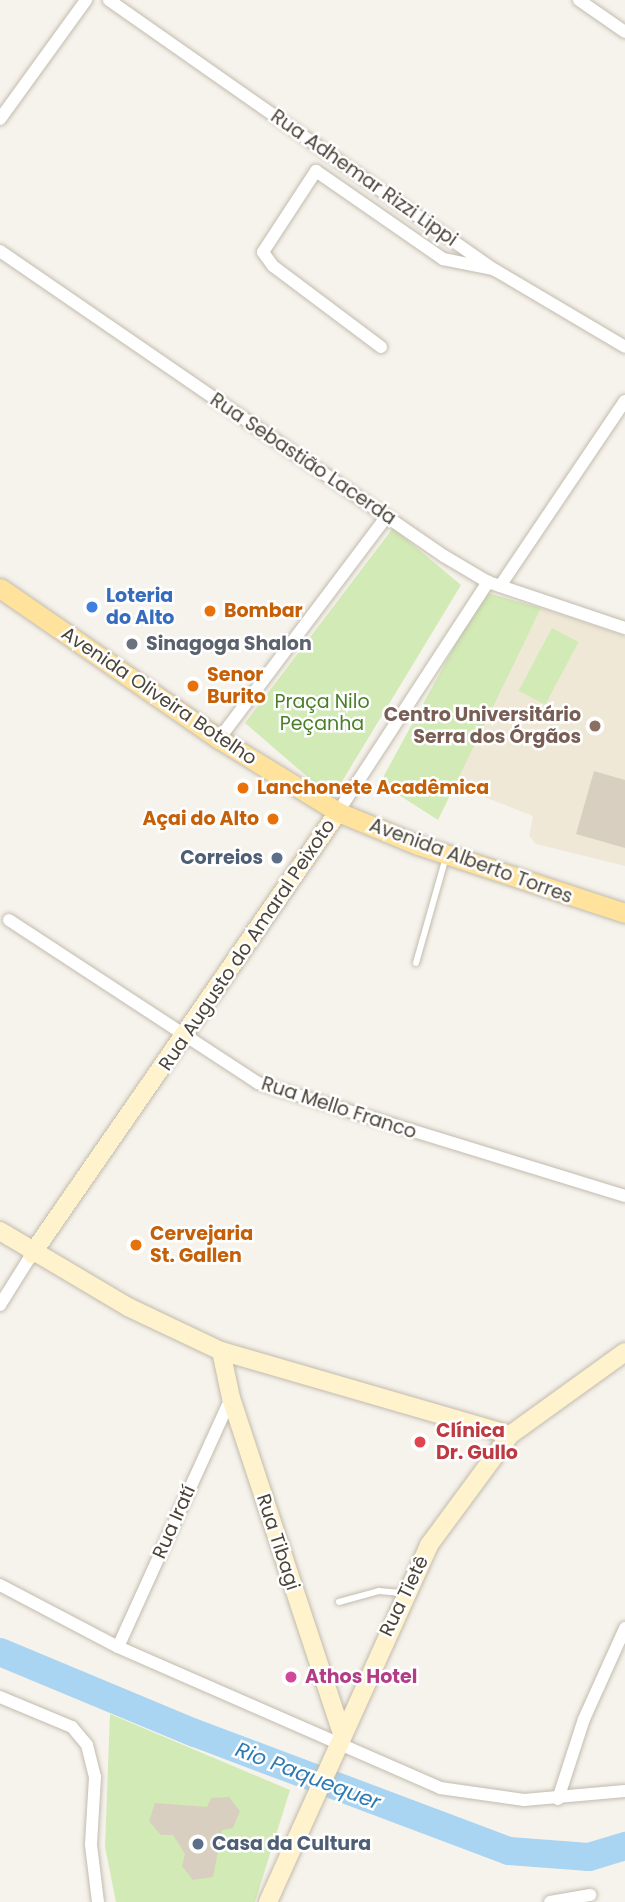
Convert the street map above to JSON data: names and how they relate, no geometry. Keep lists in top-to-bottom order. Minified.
{"streets":{"main road":["Avenida Oliveira Botelho","Avenida Alberto Torres","Rua Augusto do Amaral Peixoto","Rua Tibagi","Rua Tietê"],"street":["Rua Adhemar Rizzi Lippi","Rua Sebastião Lacerda","Rua Mello Franco","Rua Iratí"]},"crossings":[["Rua Sebastião Lacerda","Rua Augusto do Amaral Peixoto"],["Avenida Oliveira Botelho","Avenida Alberto Torres"],["Avenida Alberto Torres","Rua Augusto do Amaral Peixoto"],["Rua Augusto do Amaral Peixoto","Rua Mello Franco"],["Rua Iratí","Rua Tibagi"],["Rua Tibagi","Rua Tietê"]],"water":["Rio Paquequer"],"parks":["Praça Nilo Peçanha"],"places":["Loteria do Alto","Bombar","Sinagoga Shalon","Senor Burito","Centro Universitário Serra dos Órgãos","Lanchonete Acadêmica","Açai do Alto","Correios","Cervejaria St. Gallen","Clínica Dr. Gullo","Athos Hotel","Casa da Cultura"]}
